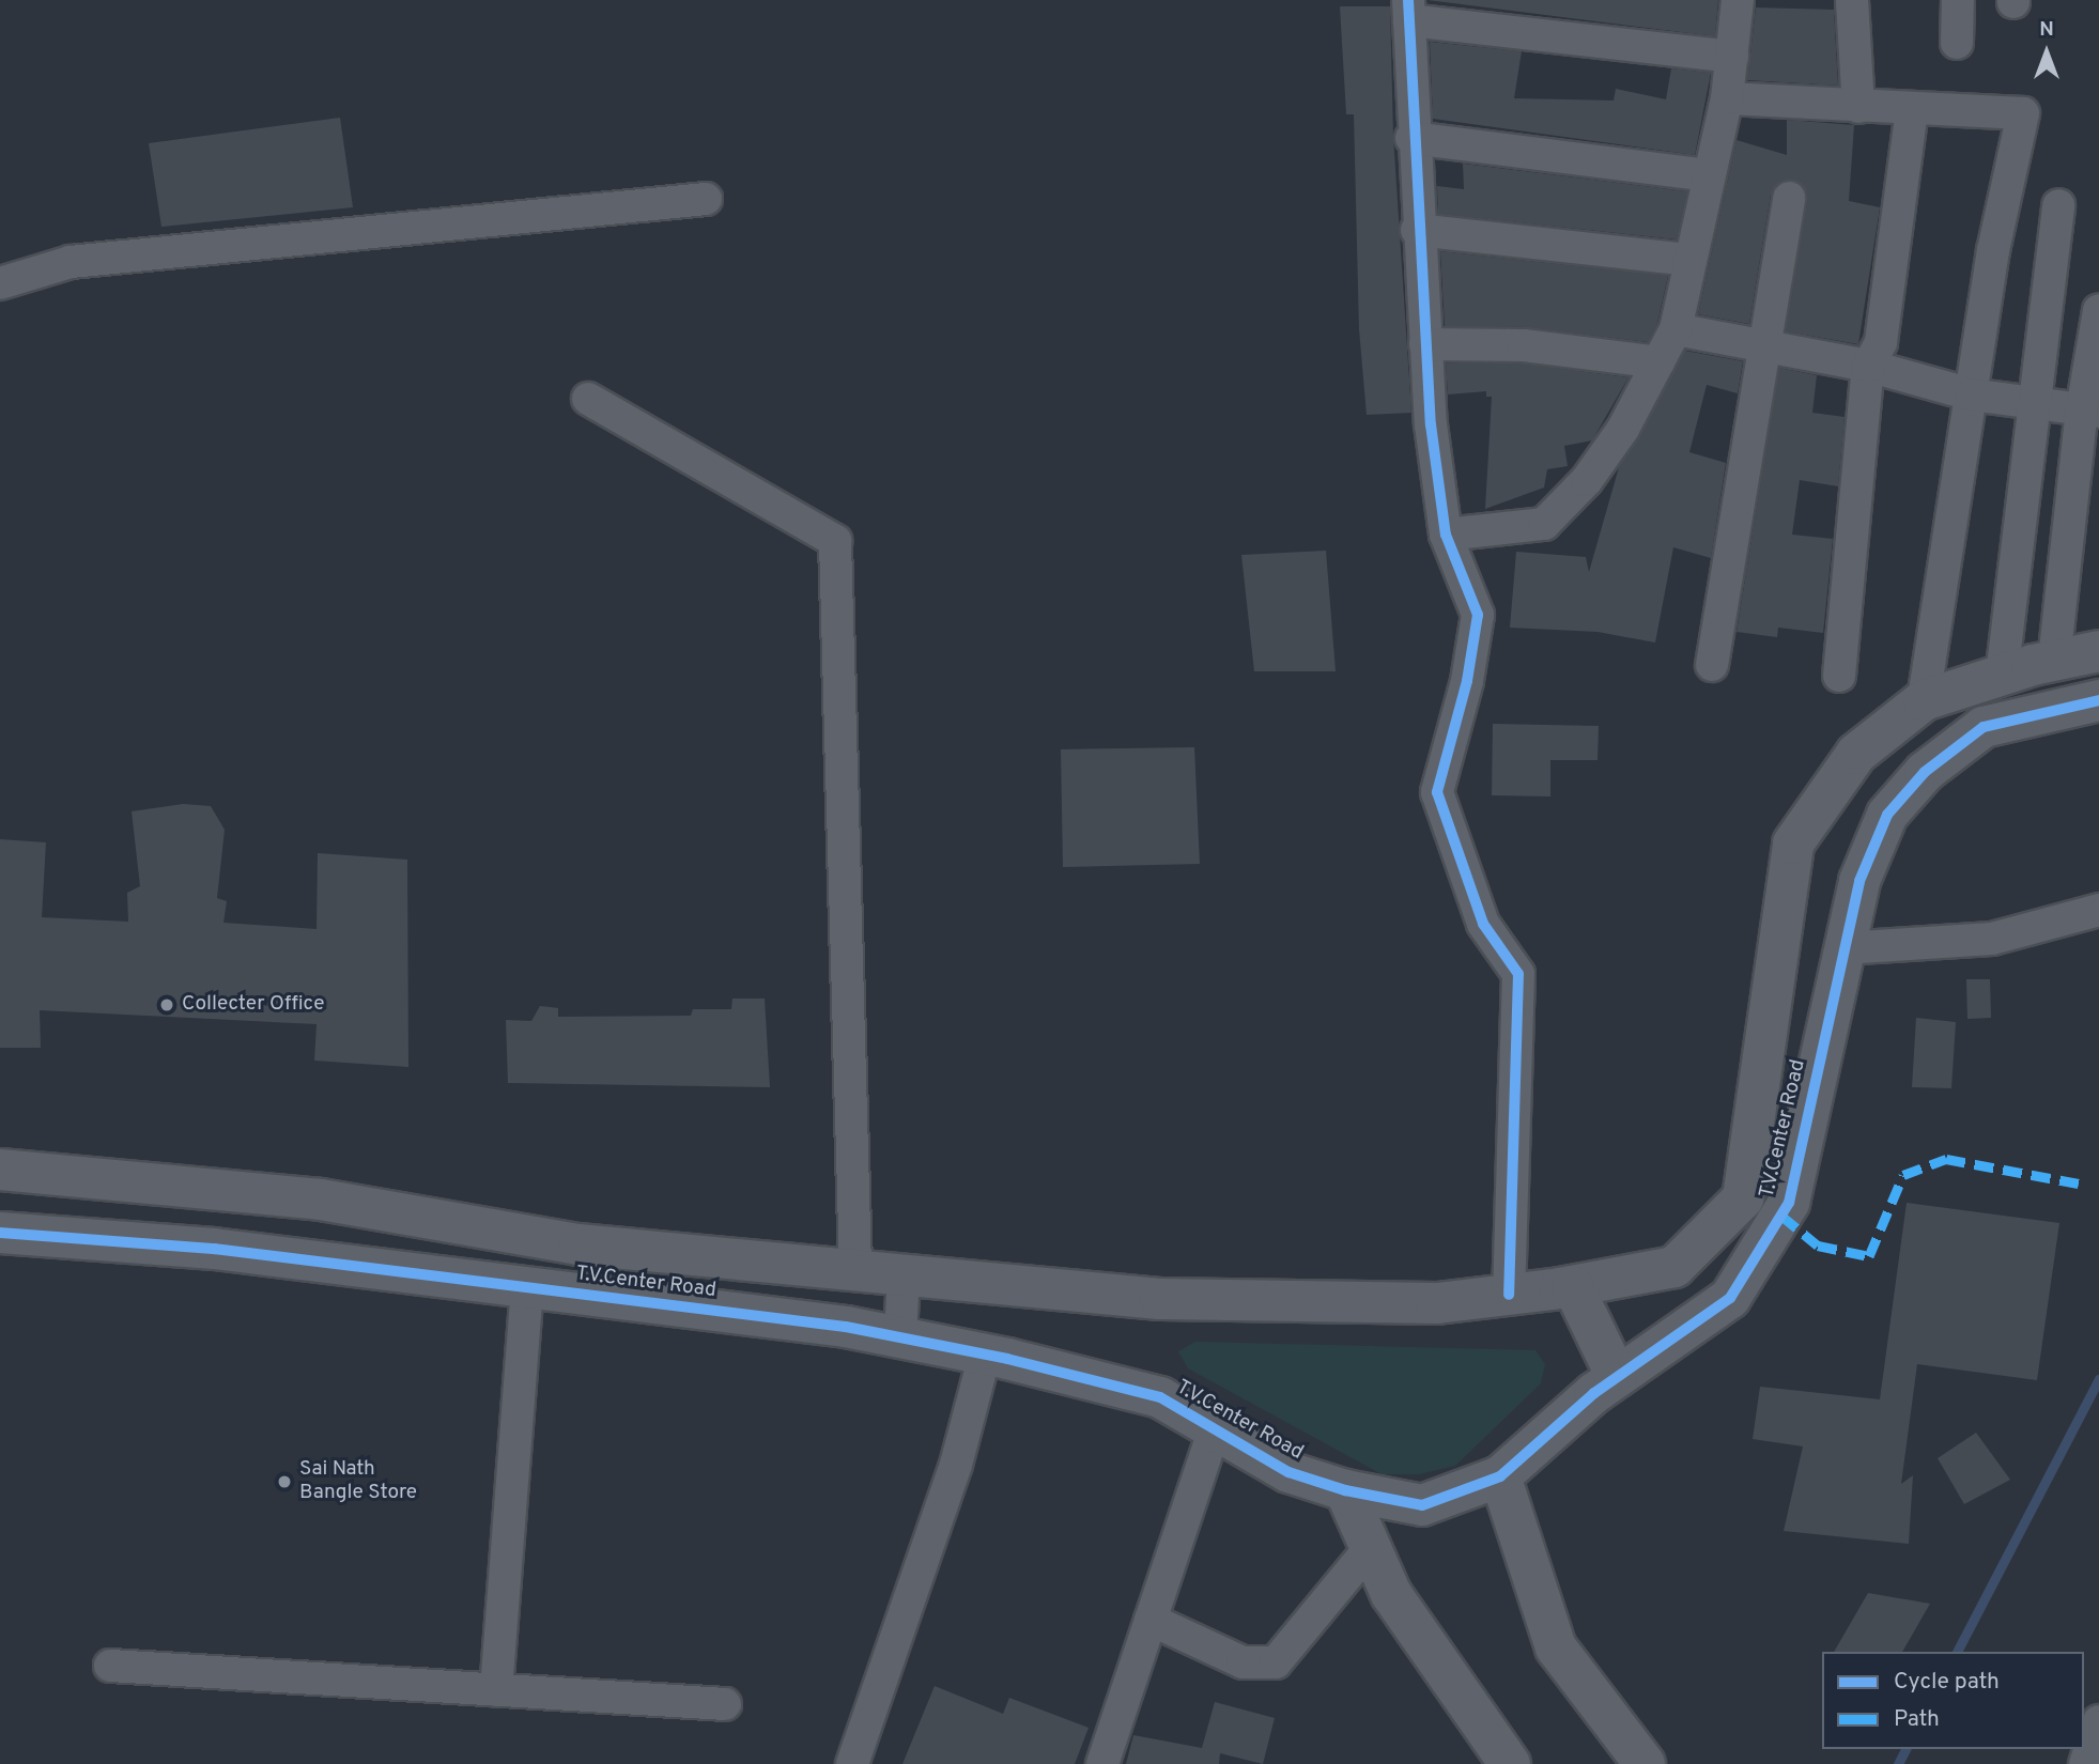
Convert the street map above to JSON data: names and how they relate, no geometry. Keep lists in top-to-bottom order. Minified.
{"streets":{"street":["T.V.Center Road"]},"places":["Collecter Office","Sai Nath Bangle Store"],"legend":["Cycle path","Path"],"north":"top"}
